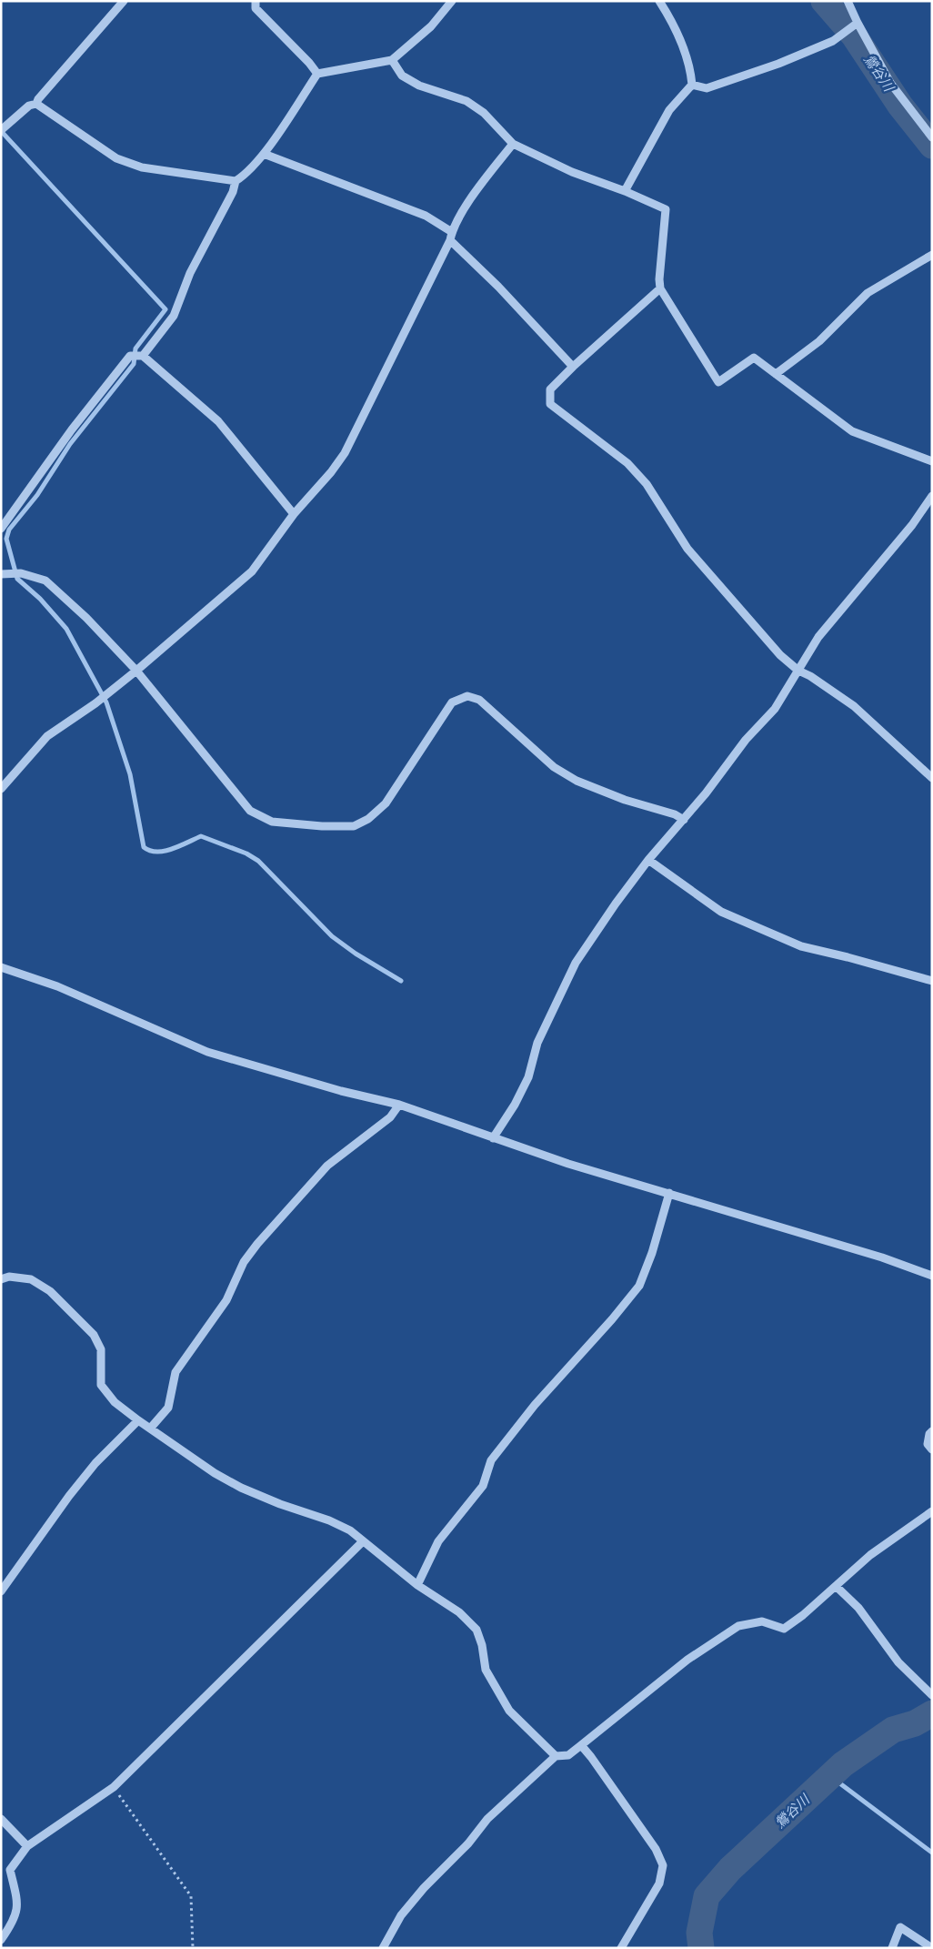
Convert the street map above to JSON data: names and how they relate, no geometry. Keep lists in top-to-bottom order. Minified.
{"water":["鶯谷川"]}
